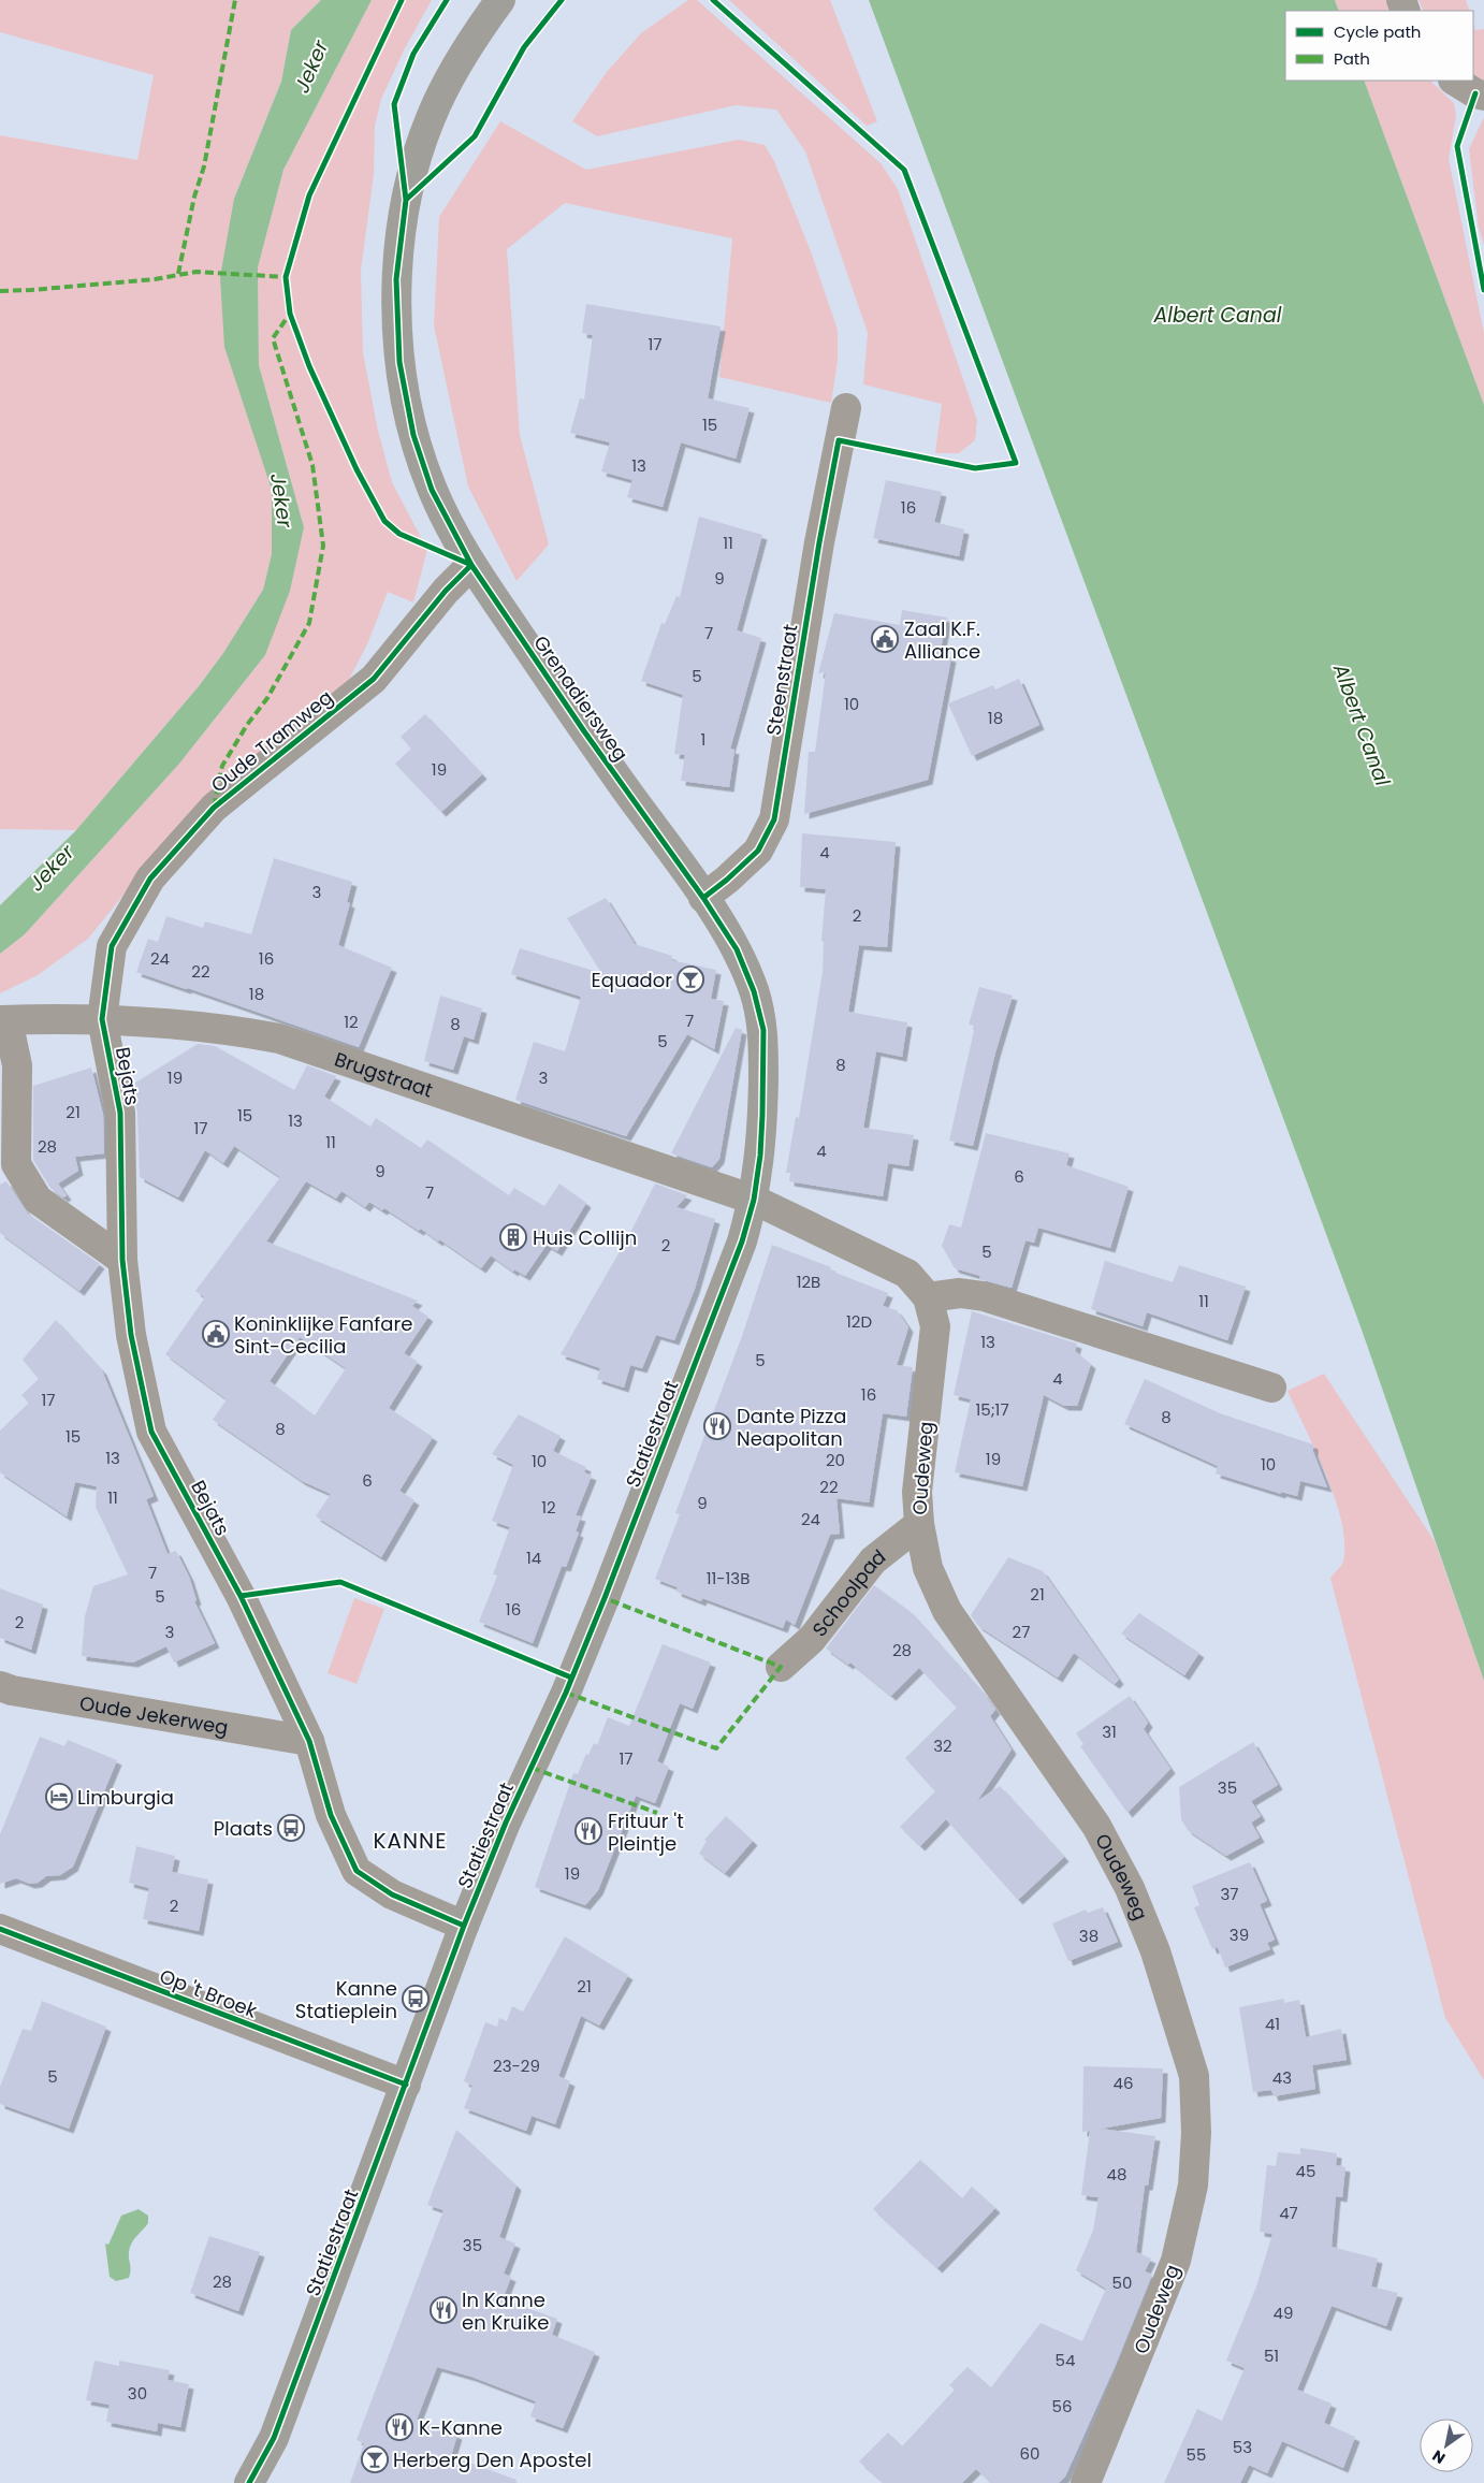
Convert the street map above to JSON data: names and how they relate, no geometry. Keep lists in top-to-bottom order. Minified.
{"streets":{"main road":["Grenadiersweg","Statiestraat"],"street":["Steenstraat","Oude Tramweg","Brugstraat","Bejats","Oudeweg","Schoolpad","Oude Jekerweg","Op 't Broek"]},"crossings":[["Steenstraat","Grenadiersweg"],["Grenadiersweg","Oude Tramweg"],["Grenadiersweg","Brugstraat"],["Grenadiersweg","Statiestraat"],["Grenadiersweg","Oudeweg"],["Oude Tramweg","Brugstraat"],["Oude Tramweg","Bejats"],["Brugstraat","Bejats"],["Brugstraat","Statiestraat"],["Brugstraat","Oudeweg"],["Bejats","Statiestraat"],["Bejats","Oude Jekerweg"],["Statiestraat","Oudeweg"],["Statiestraat","Op 't Broek"],["Oudeweg","Schoolpad"]],"districts":["KANNE"],"water":["Jeker","Albert Canal"],"places":{"public building":["Zaal K.F. Alliance","Koninklijke Fanfare Sint-Cecilia"],"bar":["Equador","Herberg Den Apostel"],"building":["Huis Collijn"],"restaurant":["Dante Pizza Neapolitan","Frituur 't Pleintje","In Kanne en Kruike","K-Kanne"],"hotel":["Limburgia"],"bus stop":["Plaats","Kanne Statieplein"]},"house_numbers":["17","15","13","16","11","9","7","5","10","18","1","19","4","3","2","24","16","22","18","7","12","8","5","8","19","3","21","15","13","17","11","28","4","9","6","7","2","5","12B","11","12D","13","5","4","16","17","15;17","8","8","15","13","19","20","10","10","6","22","11","9","12","24","14","7","11-13B","21","5","16","2","3","27","28","31","32","17","35","19","37","2","39","38","21","41","23-29","5","43","46","45","48","47","35","28","50","49","51","54","30","56","53","60","55"],"legend":["Cycle path","Path"],"north":"bottom left"}
